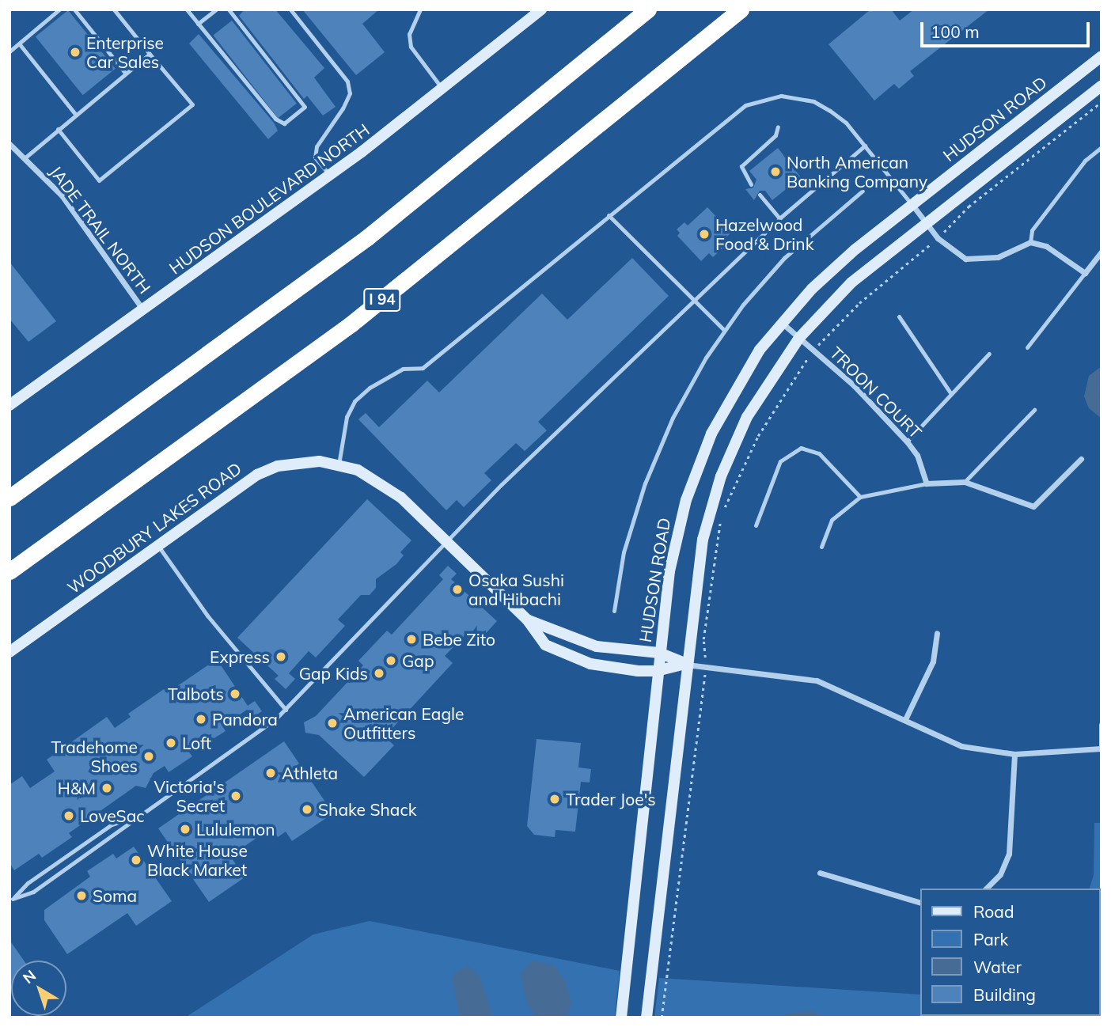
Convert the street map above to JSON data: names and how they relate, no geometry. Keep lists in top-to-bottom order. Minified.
{"streets":{"highway":["I 94"],"street":["HUDSON ROAD","HUDSON BOULEVARD NORTH","JADE TRAIL NORTH","TROON COURT","WOODBURY LAKES ROAD"]},"crossings":[["HUDSON ROAD","TROON COURT"],["HUDSON ROAD","WOODBURY LAKES ROAD"],["HUDSON BOULEVARD NORTH","JADE TRAIL NORTH"]],"places":["Enterprise Car Sales","North American Banking Company","Hazelwood Food & Drink","Osaka Sushi and Hibachi","Bebe Zito","Express","Gap","Gap Kids","Talbots","Pandora","American Eagle Outfitters","Loft","Tradehome Shoes","Athleta","H&M","Victoria's Secret","Trader Joe's","Shake Shack","LoveSac","Lululemon","White House Black Market","Soma"],"legend":["Road","Park","Water","Building"],"scale_bar":"100 m","north":"top left"}
